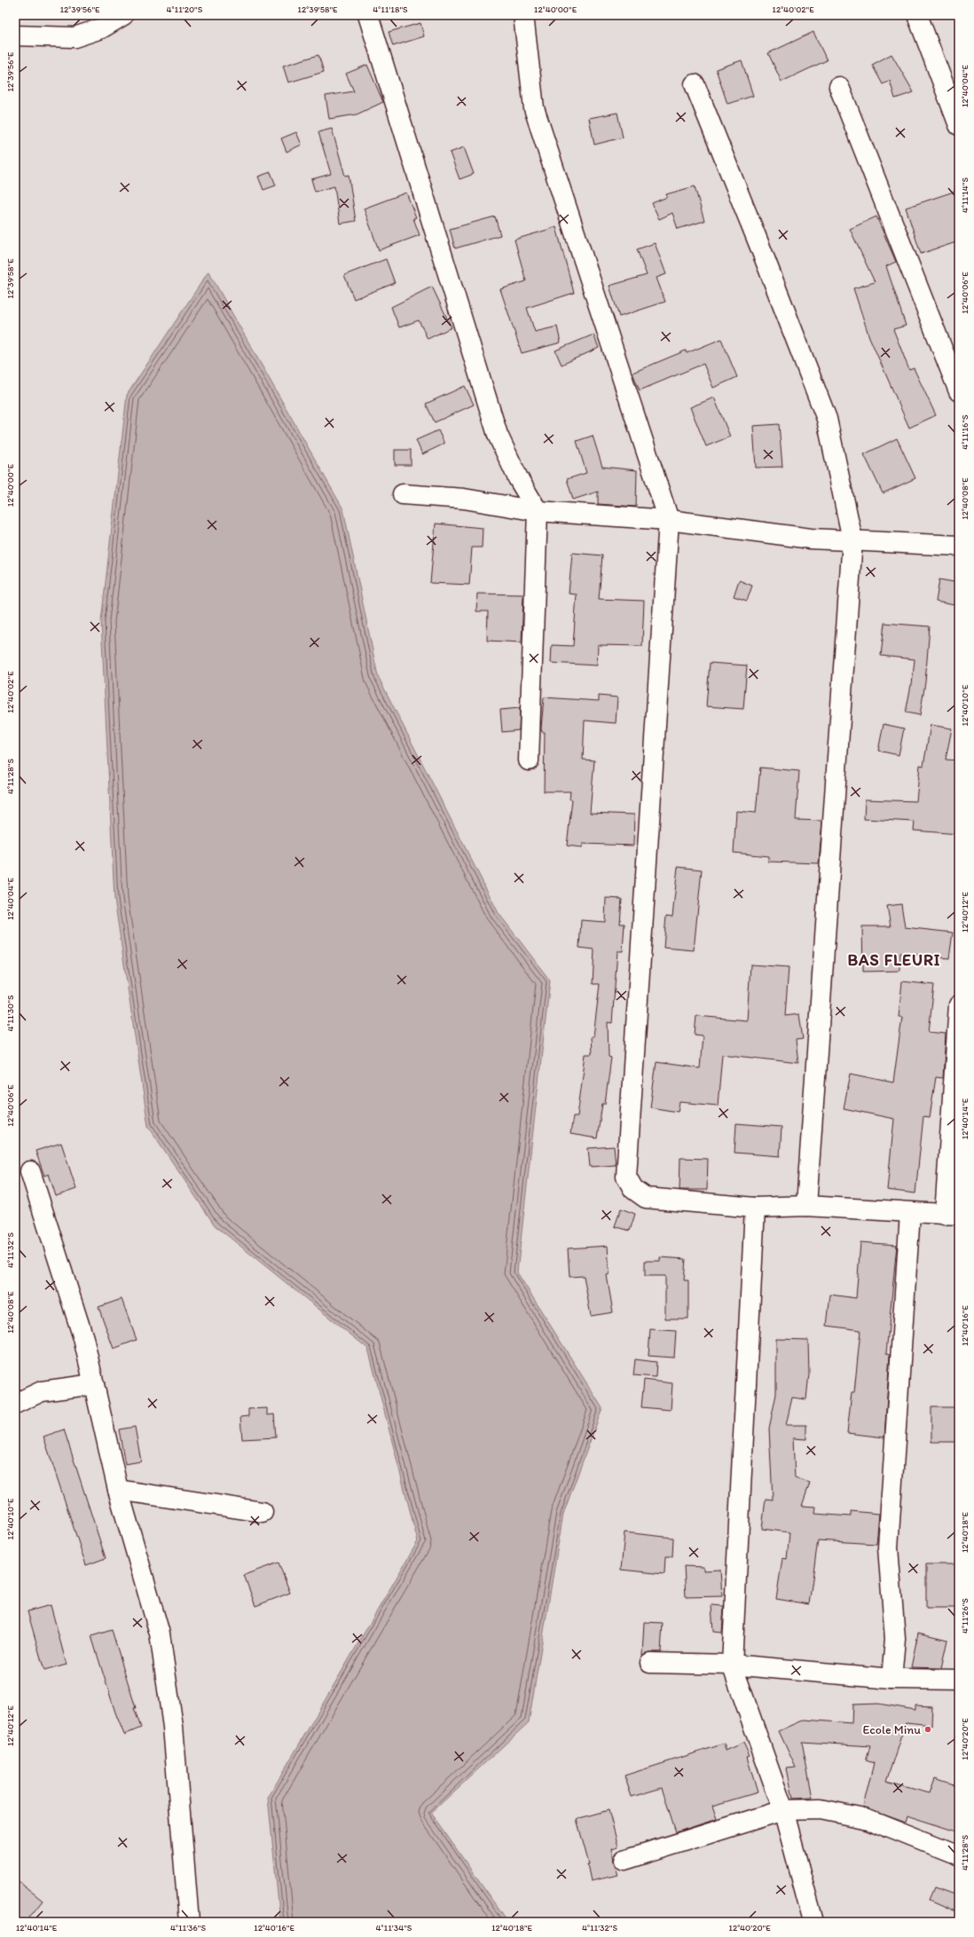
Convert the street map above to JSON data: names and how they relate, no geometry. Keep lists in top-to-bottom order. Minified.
{"districts":["BAS FLEURI"],"places":["Ecole Minu"],"coordinates":["12°39'56\"E","4°11'20\"S","12°39'58\"E","4°11'18\"S","12°40'00\"E","12°40'02\"E","12°40'04\"E","4°11'14\"S","12°40'06\"E","4°11'16\"S","12°40'08\"E","12°40'10\"E","4°11'28\"S","12°40'12\"E","4°11'30\"S","12°40'14\"E","4°11'32\"S","12°40'16\"E","12°40'18\"E","4°11'26\"S","12°40'20\"E","4°11'36\"S","4°11'34\"S"]}
